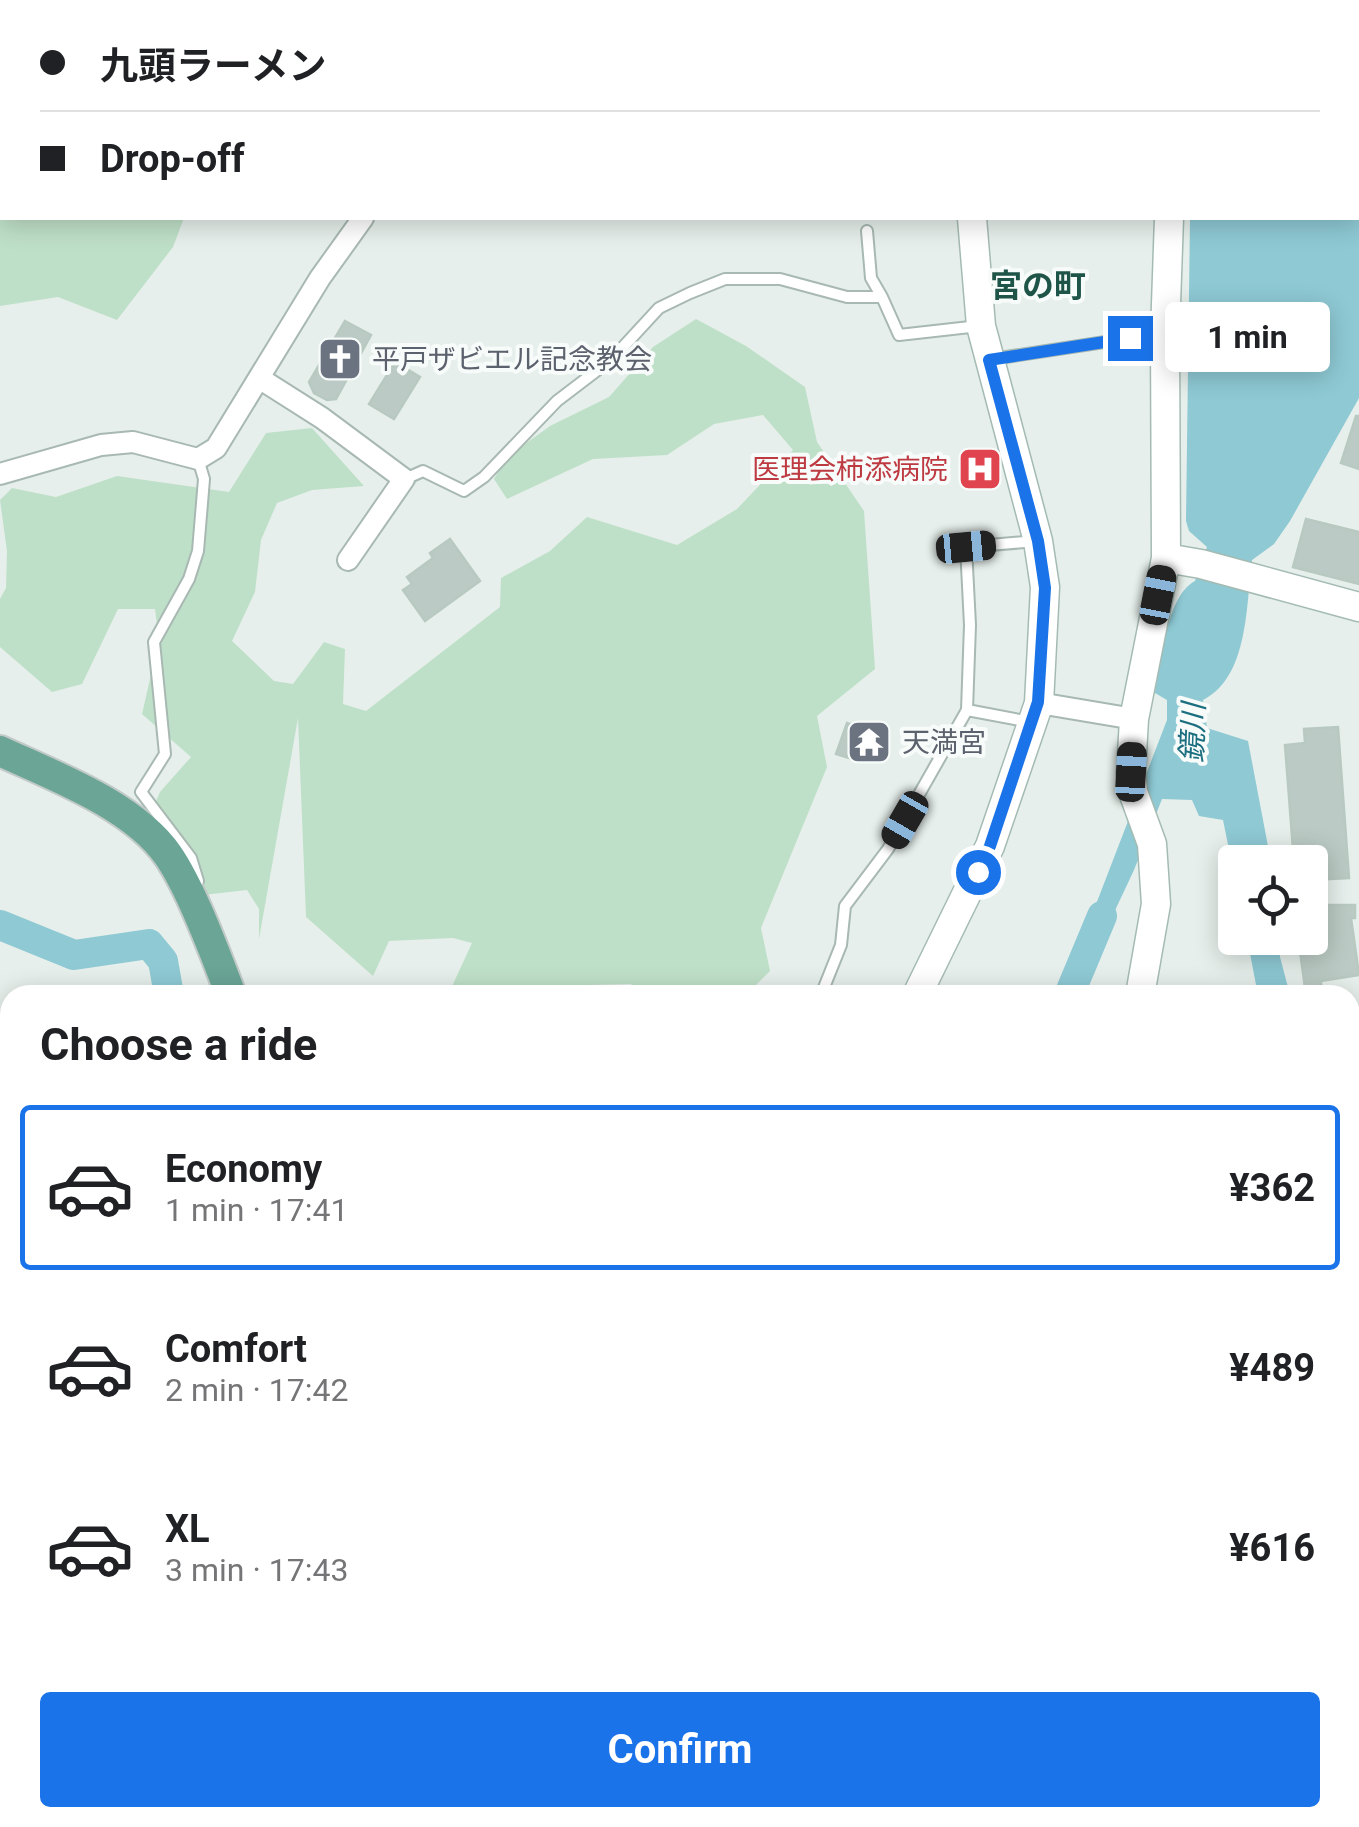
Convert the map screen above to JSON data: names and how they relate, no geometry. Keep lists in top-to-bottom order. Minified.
{"districts":["宮の町"],"water":["鏡川"],"places":{"church":["平戸ザビエル記念教会"],"hospital":["医理会柿添病院"],"temple":["天満宮"]},"page":{"banner":["九頭ラーメン","Drop-off"],"bubble":"1 min","heading":"Choose a ride","list":[{"name":"Economy","note":"1 min · 17:41","value":"¥362"},{"name":"Comfort","note":"2 min · 17:42","value":"¥489"},{"name":"XL","note":"3 min · 17:43","value":"¥616"}],"buttons":"Confirm"}}
